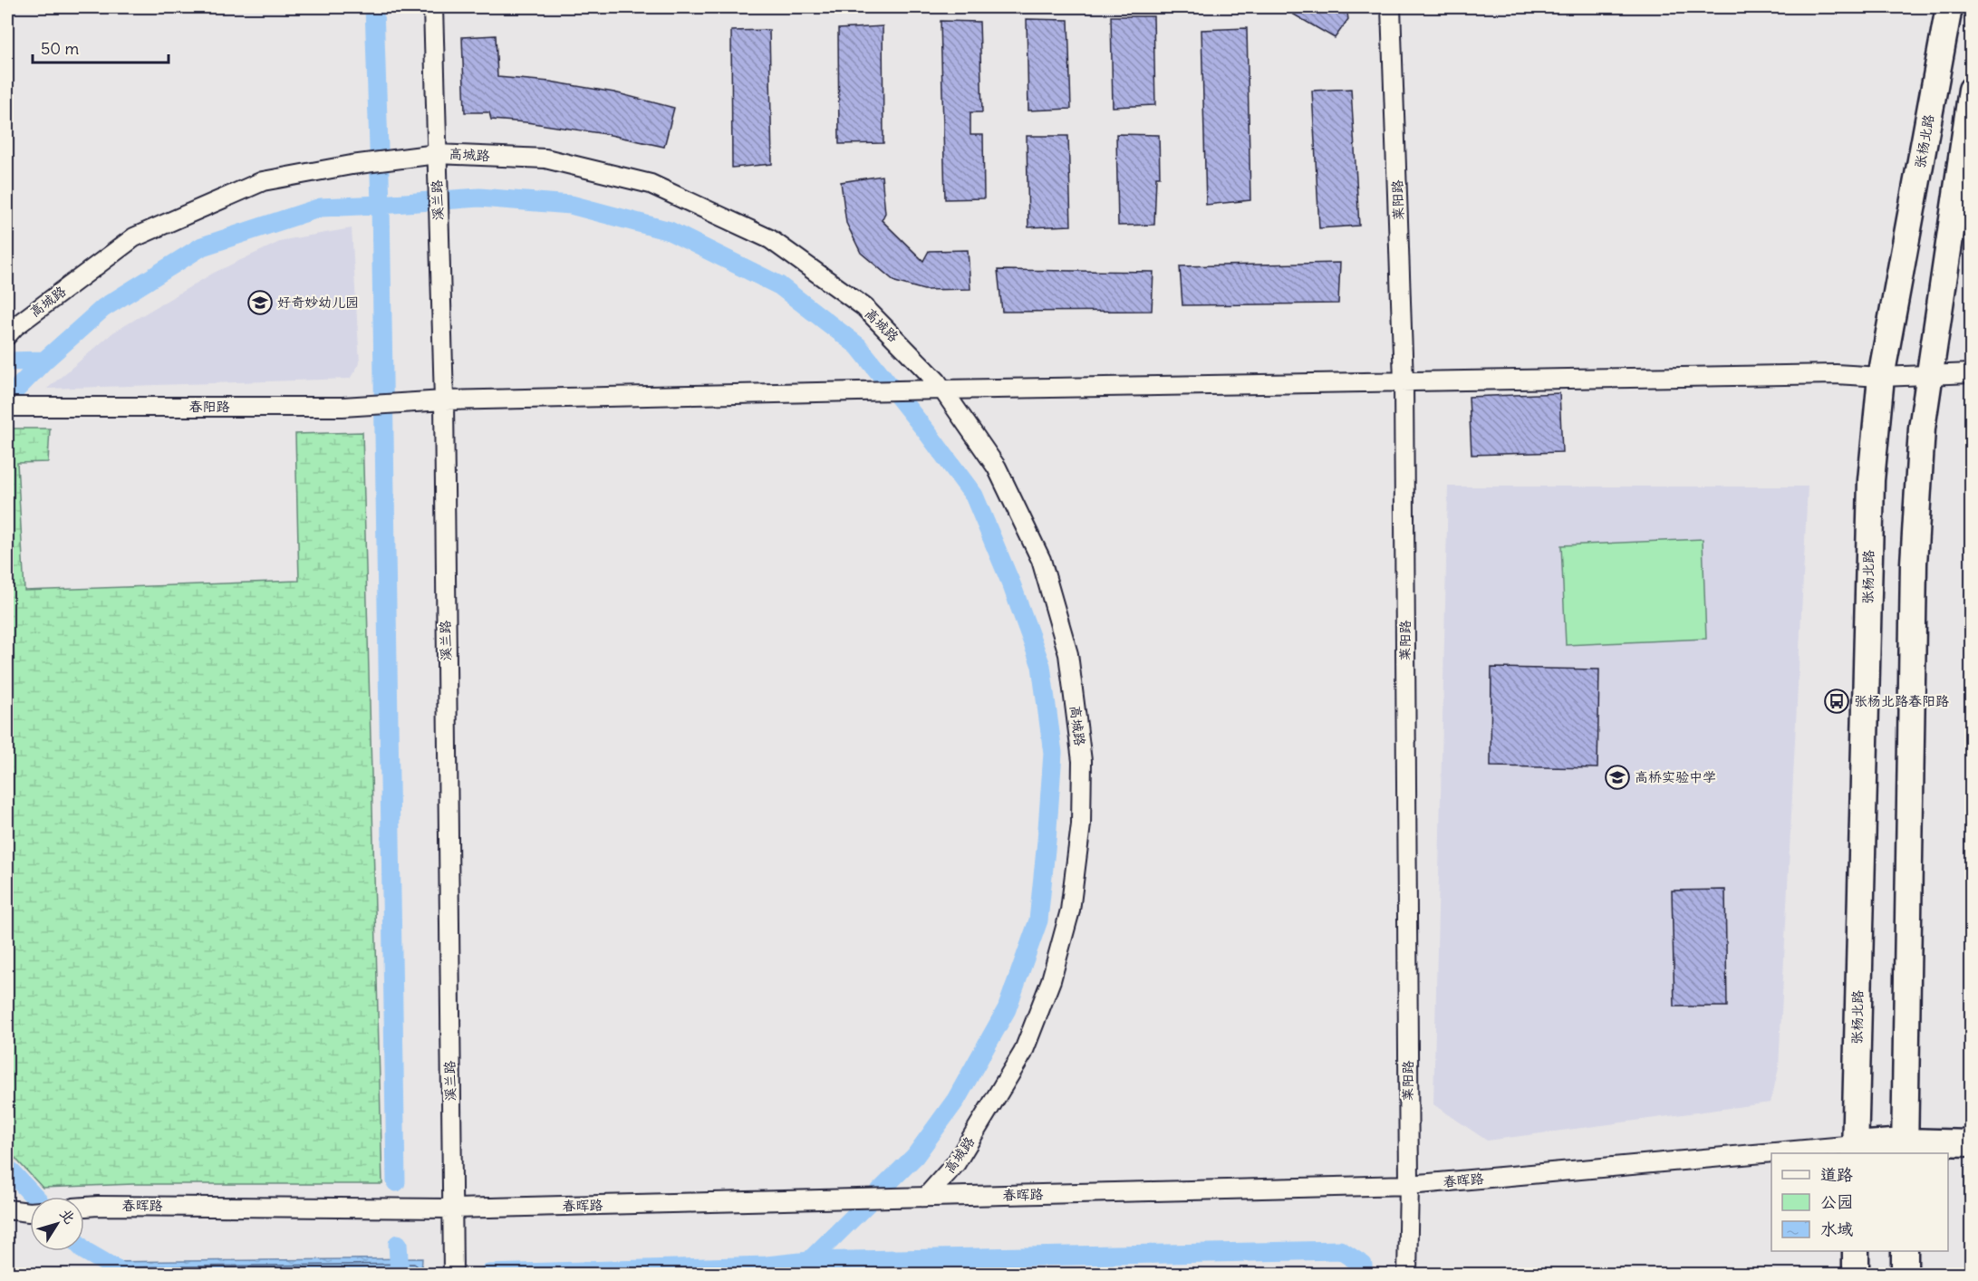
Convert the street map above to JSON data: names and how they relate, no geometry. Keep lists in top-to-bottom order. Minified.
{"streets":{"main road":["张杨北路","春晖路"],"street":["高城路","溪兰路","莱阳路","春阳路"]},"crossings":[["张杨北路","春阳路"],["张杨北路","春晖路"],["高城路","溪兰路"],["高城路","春阳路"],["高城路","春晖路"],["溪兰路","春阳路"],["溪兰路","春晖路"],["莱阳路","春阳路"],["莱阳路","春晖路"]],"places":{"school or university":["好奇妙幼儿园","高桥实验中学"],"bus stop":["张杨北路春阳路"]},"legend":["道路","公园","水域"],"scale_bar":"50 m","north":"top right"}
